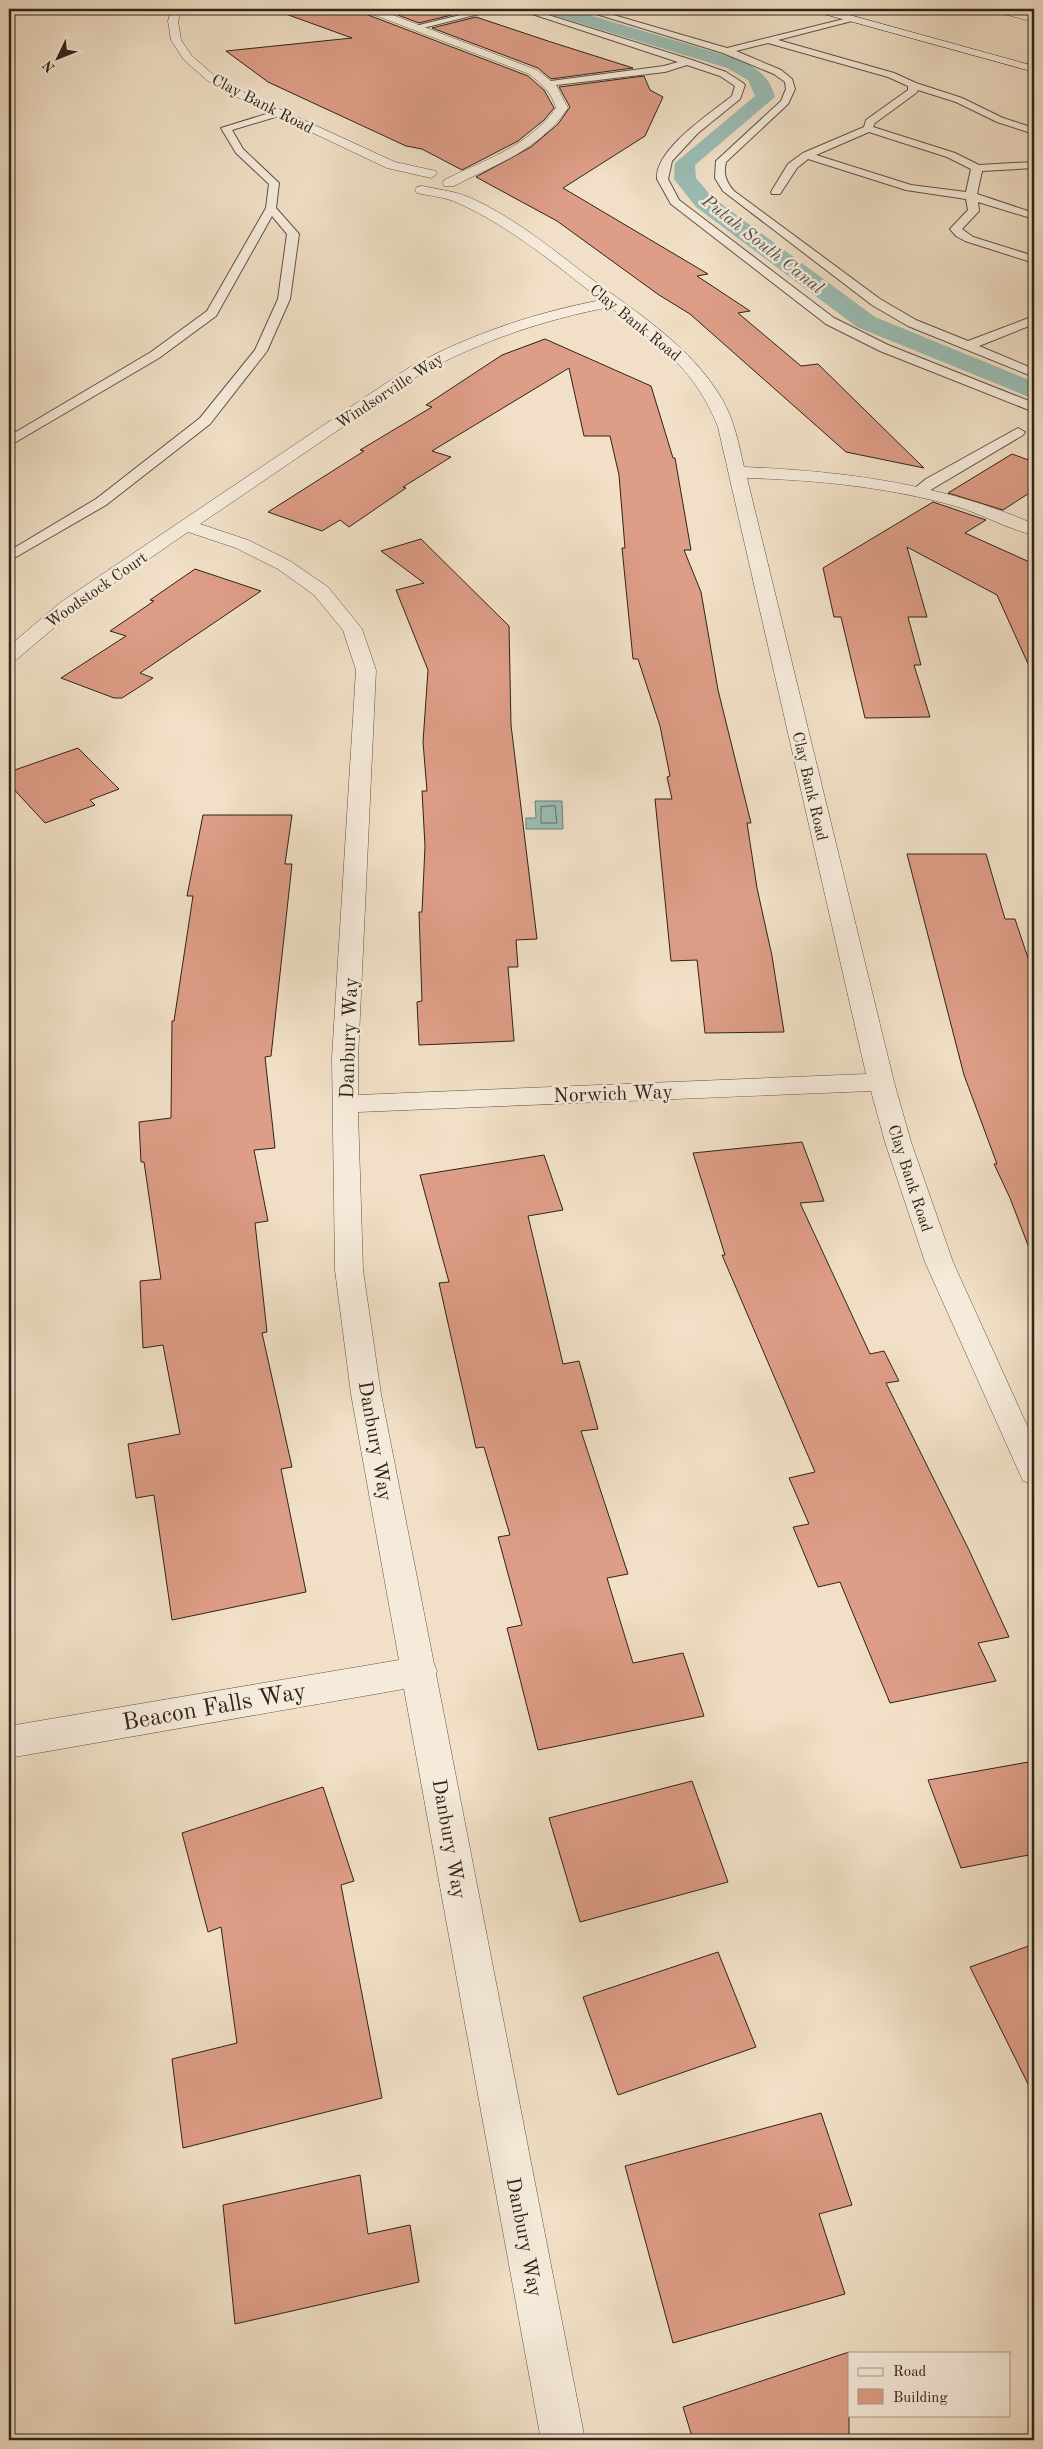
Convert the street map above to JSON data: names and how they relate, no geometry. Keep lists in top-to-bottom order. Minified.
{"streets":{"street":["Clay Bank Road","Windsorville Way","Woodstock Court","Danbury Way","Norwich Way","Beacon Falls Way"]},"crossings":[["Clay Bank Road","Windsorville Way"],["Clay Bank Road","Norwich Way"],["Windsorville Way","Woodstock Court"],["Windsorville Way","Danbury Way"],["Woodstock Court","Danbury Way"],["Danbury Way","Norwich Way"],["Danbury Way","Beacon Falls Way"]],"water":["Putah South Canal"],"legend":["Road","Building"],"north":"bottom left"}
